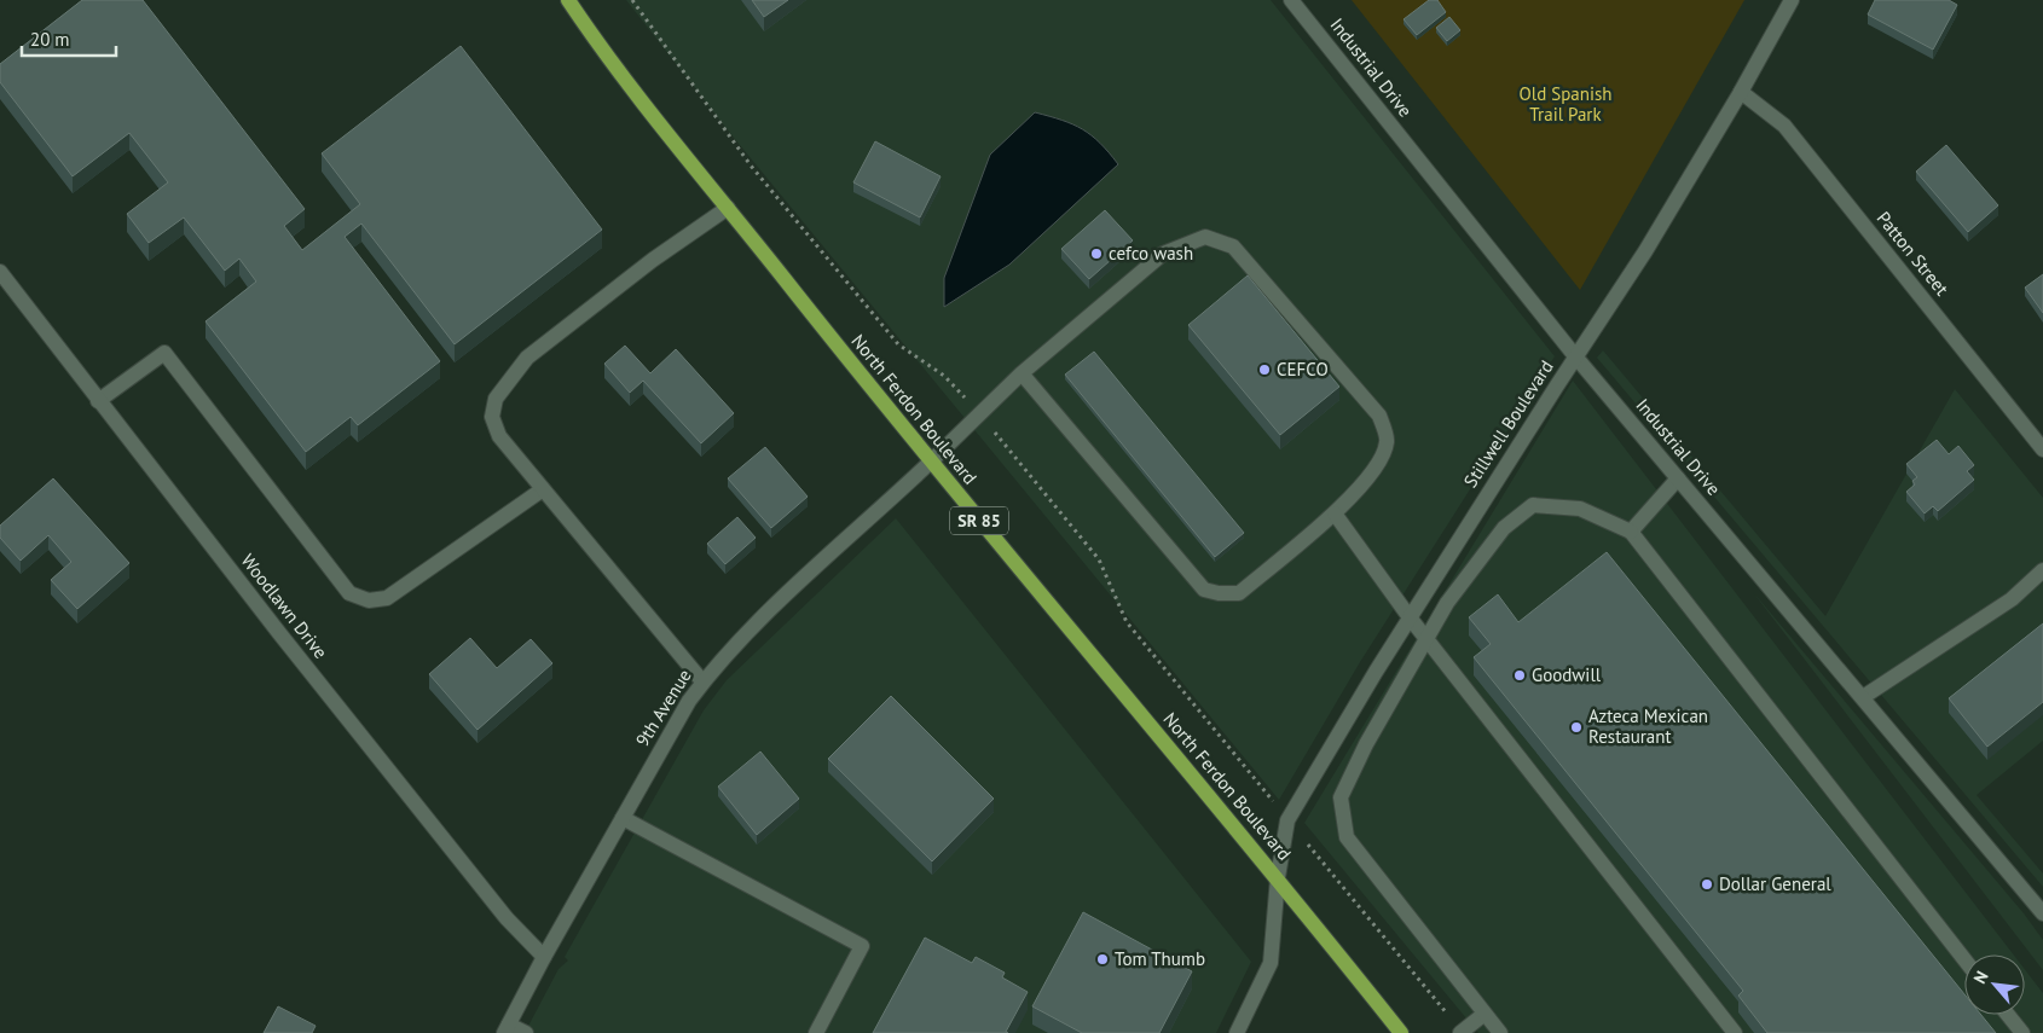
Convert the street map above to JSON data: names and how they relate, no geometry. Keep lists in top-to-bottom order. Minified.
{"streets":{"main road":["North Ferdon Boulevard","SR 85"],"street":["Industrial Drive","Patton Street","Stillwell Boulevard","Woodlawn Drive","9th Avenue"]},"crossings":[["Industrial Drive","Stillwell Boulevard"],["Patton Street","Stillwell Boulevard"],["North Ferdon Boulevard","Stillwell Boulevard"],["North Ferdon Boulevard","9th Avenue"],["Woodlawn Drive","9th Avenue"]],"parks":["Old Spanish Trail Park"],"places":["cefco wash","CEFCO","Goodwill","Azteca Mexican Restaurant","Dollar General","Tom Thumb"],"scale_bar":"20 m","north":"top left"}
